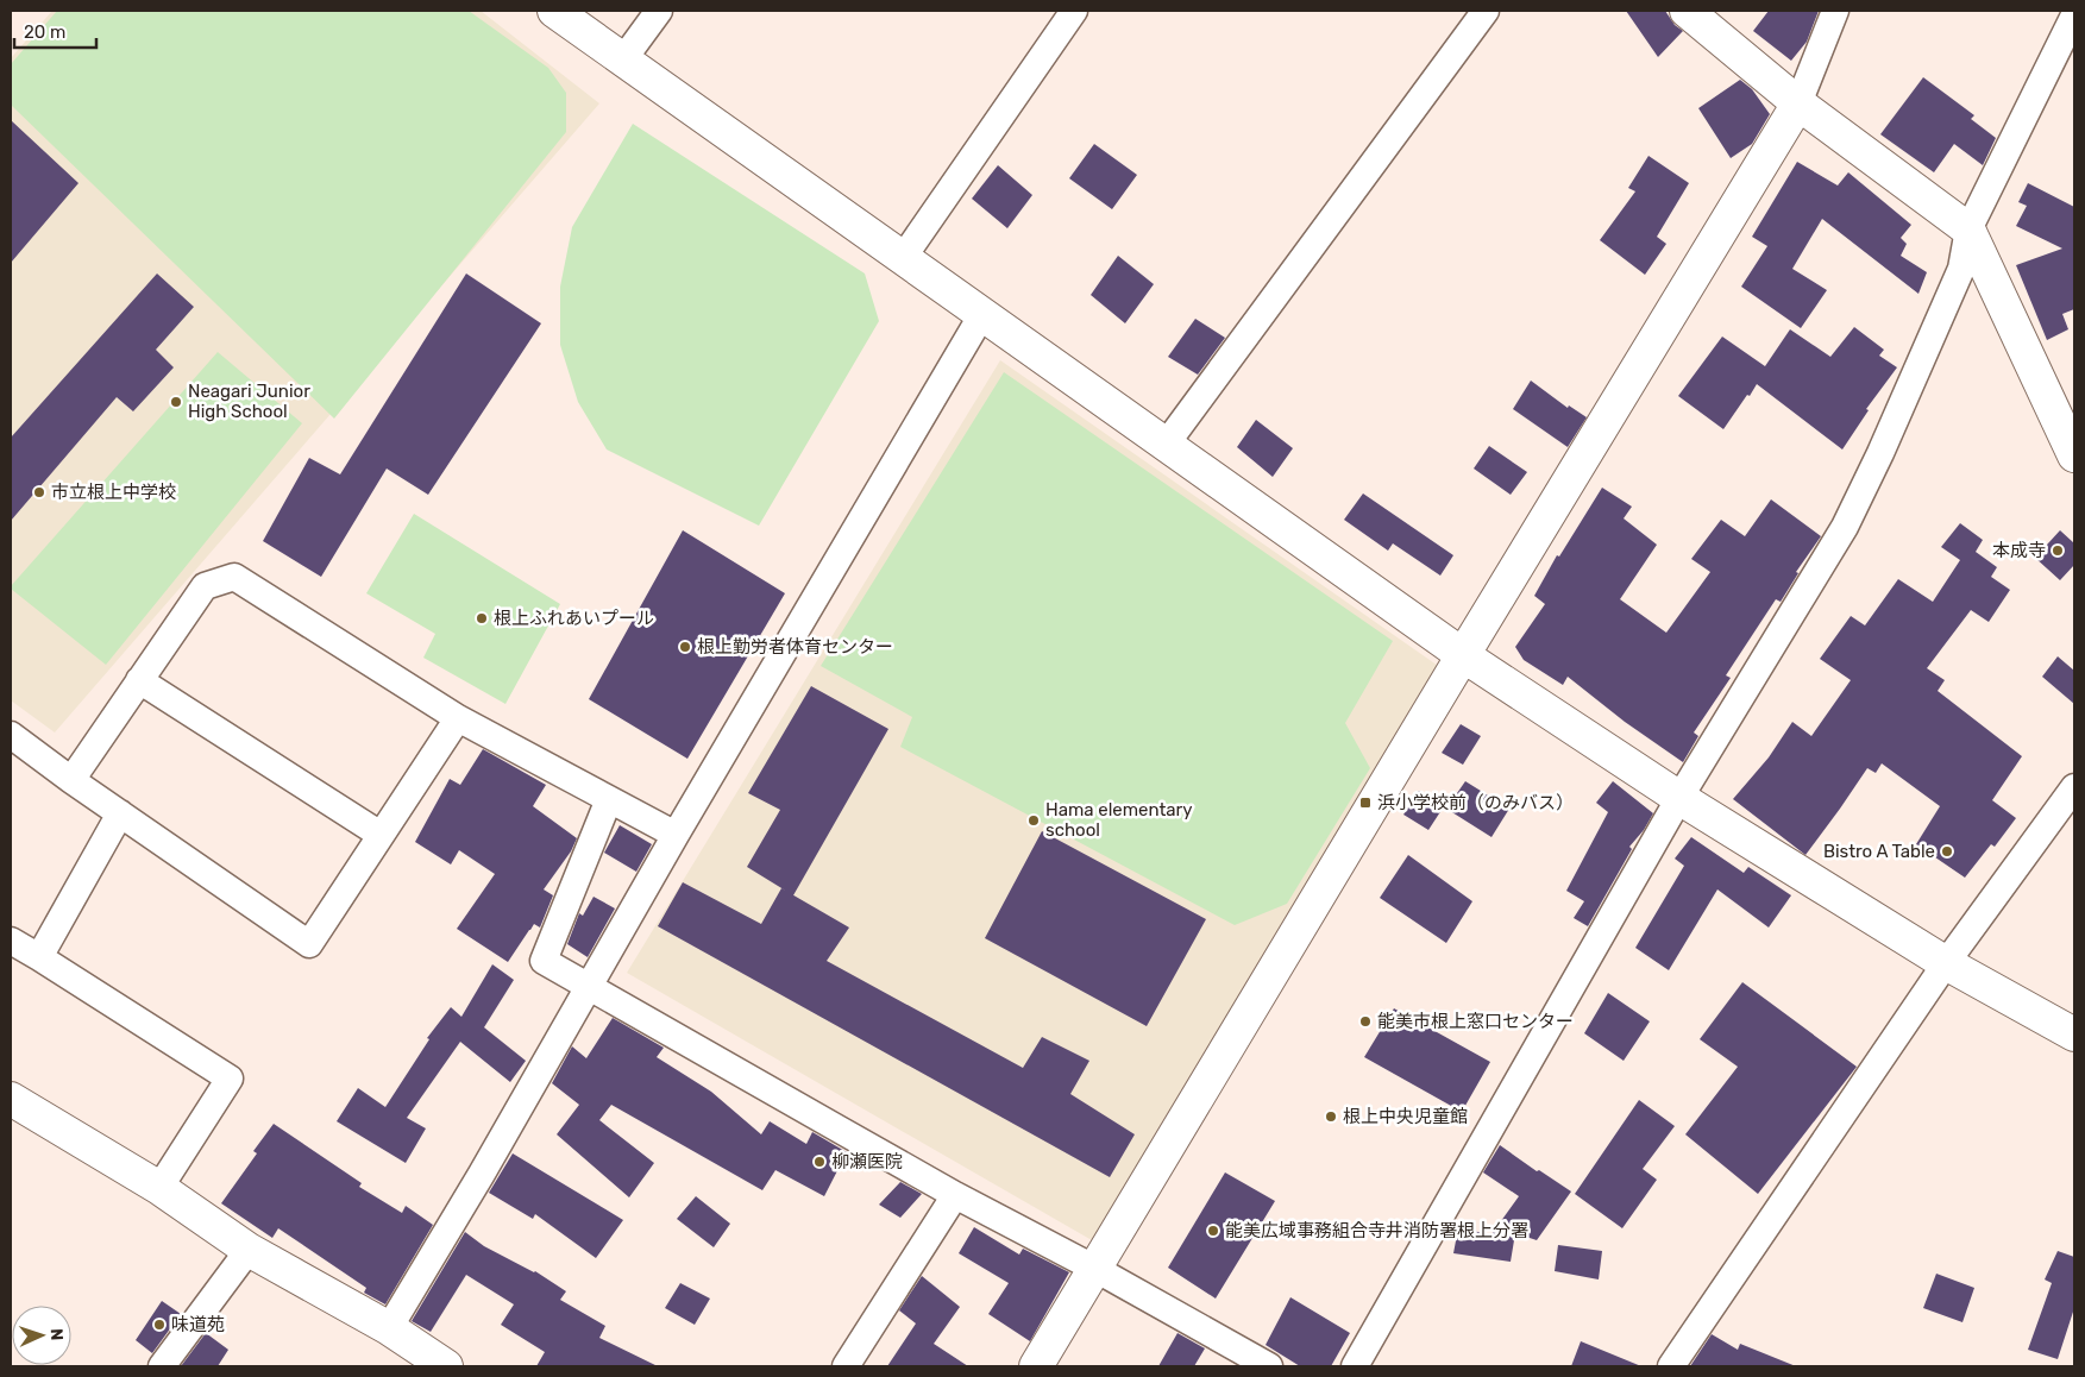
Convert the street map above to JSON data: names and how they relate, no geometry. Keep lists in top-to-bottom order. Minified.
{"places":{"other":["Neagari Junior High School","市立根上中学校","本成寺","根上ふれあいプール","根上勤労者体育センター","Hama elementary school","Bistro A Table","能美市根上窓口センター","根上中央児童館","柳瀬医院","能美広域事務組合寺井消防署根上分署","味道苑"],"transit":["浜小学校前（のみバス）"]},"scale_bar":"20 m","north":"right"}
